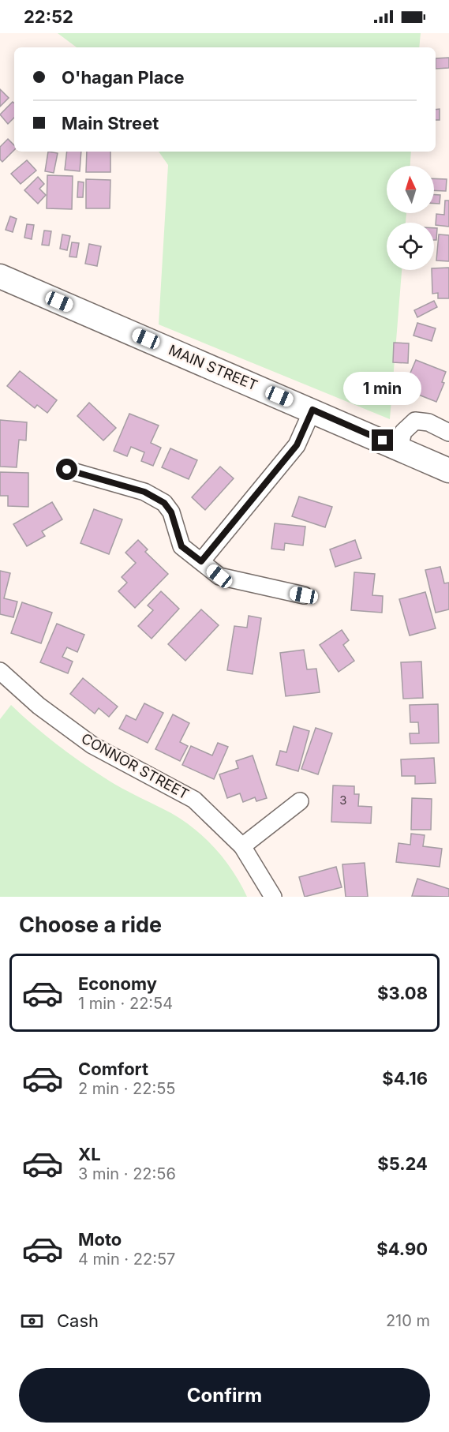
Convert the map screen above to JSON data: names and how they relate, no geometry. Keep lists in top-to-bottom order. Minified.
{"streets":{"main road":["MAIN STREET"],"street":["CONNOR STREET"]},"house_numbers":["3"],"north":"top","page":{"status":"22:52","banner":["O'hagan Place","Main Street"],"bubble":"1 min","heading":"Choose a ride","list":[{"name":"Economy","note":"1 min · 22:54","value":"$3.08"},{"name":"Comfort","note":"2 min · 22:55","value":"$4.16"},{"name":"XL","note":"3 min · 22:56","value":"$5.24"},{"name":"Moto","note":"4 min · 22:57","value":"$4.90"}],"pay":["Cash","210 m"],"buttons":"Confirm"}}
